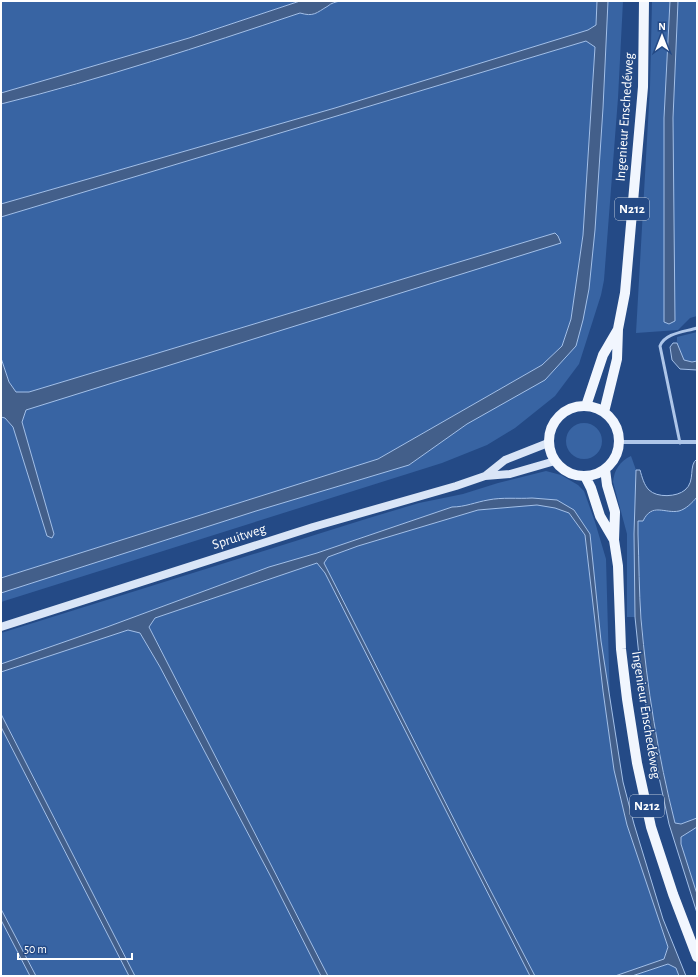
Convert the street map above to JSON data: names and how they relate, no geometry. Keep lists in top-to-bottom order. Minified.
{"streets":{"main road":["Ingenieur Enschedéweg","N212","Spruitweg"]},"crossings":[["Ingenieur Enschedéweg","Spruitweg"]],"scale_bar":"50 m","north":"top"}
